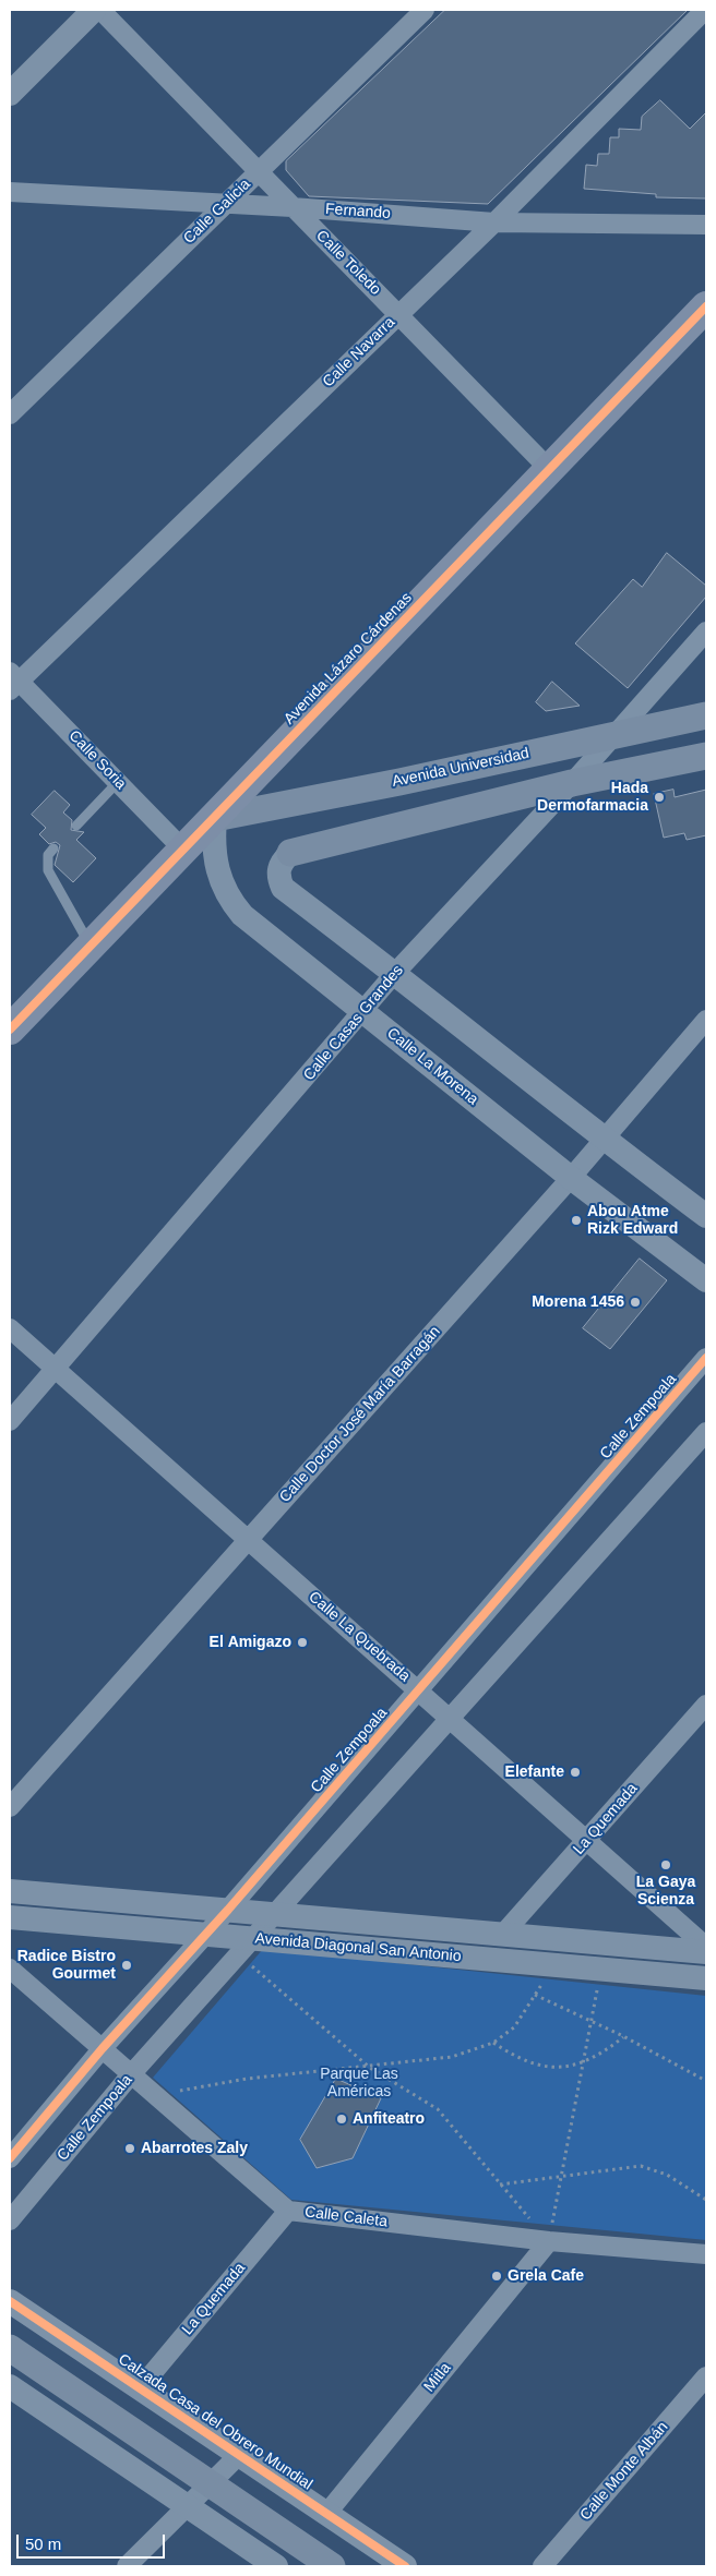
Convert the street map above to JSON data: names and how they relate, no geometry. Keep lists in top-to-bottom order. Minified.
{"streets":{"main road":["Avenida Lázaro Cárdenas","Avenida Universidad"],"street":["Calle Galicia","Fernando","Calle Toledo","Calle Navarra","Calle Soria","Calle Casas Grandes","Calle La Morena","Calle Doctor José María Barragán","Calle Zempoala","Calle La Quebrada","La Quemada","Avenida Diagonal San Antonio","Calle Caleta","Mitla","Calzada Casa del Obrero Mundial","Calle Monte Albán"]},"crossings":[["Calle Galicia","Fernando"],["Calle Galicia","Calle Toledo"],["Fernando","Calle Toledo"],["Fernando","Calle Navarra"],["Calle Toledo","Calle Navarra"],["Calle Toledo","Avenida Lázaro Cárdenas"],["Calle Navarra","Calle Soria"],["Avenida Lázaro Cárdenas","Calle Soria"],["Avenida Lázaro Cárdenas","Avenida Universidad"],["Avenida Lázaro Cárdenas","Calle La Morena"],["Avenida Universidad","Calle Casas Grandes"],["Avenida Universidad","Calle La Morena"],["Calle Casas Grandes","Calle La Morena"],["Calle Casas Grandes","Calle La Quebrada"],["Calle La Morena","Calle Doctor José María Barragán"],["Calle Doctor José María Barragán","Calle La Quebrada"],["Calle Zempoala","Calle La Quebrada"],["Calle Zempoala","Avenida Diagonal San Antonio"],["Calle Zempoala","Calle Caleta"],["Calle La Quebrada","La Quemada"],["La Quemada","Avenida Diagonal San Antonio"],["La Quemada","Calle Caleta"],["La Quemada","Calzada Casa del Obrero Mundial"],["Calle Caleta","Mitla"],["Mitla","Calzada Casa del Obrero Mundial"]],"parks":["Parque Las Américas"],"places":["Hada Dermofarmacia","Abou Atme Rizk Edward","Morena 1456","El Amigazo","Elefante","La Gaya Scienza","Radice Bistro Gourmet","Anfiteatro","Abarrotes Zaly","Grela Cafe"],"scale_bar":"50 m"}
